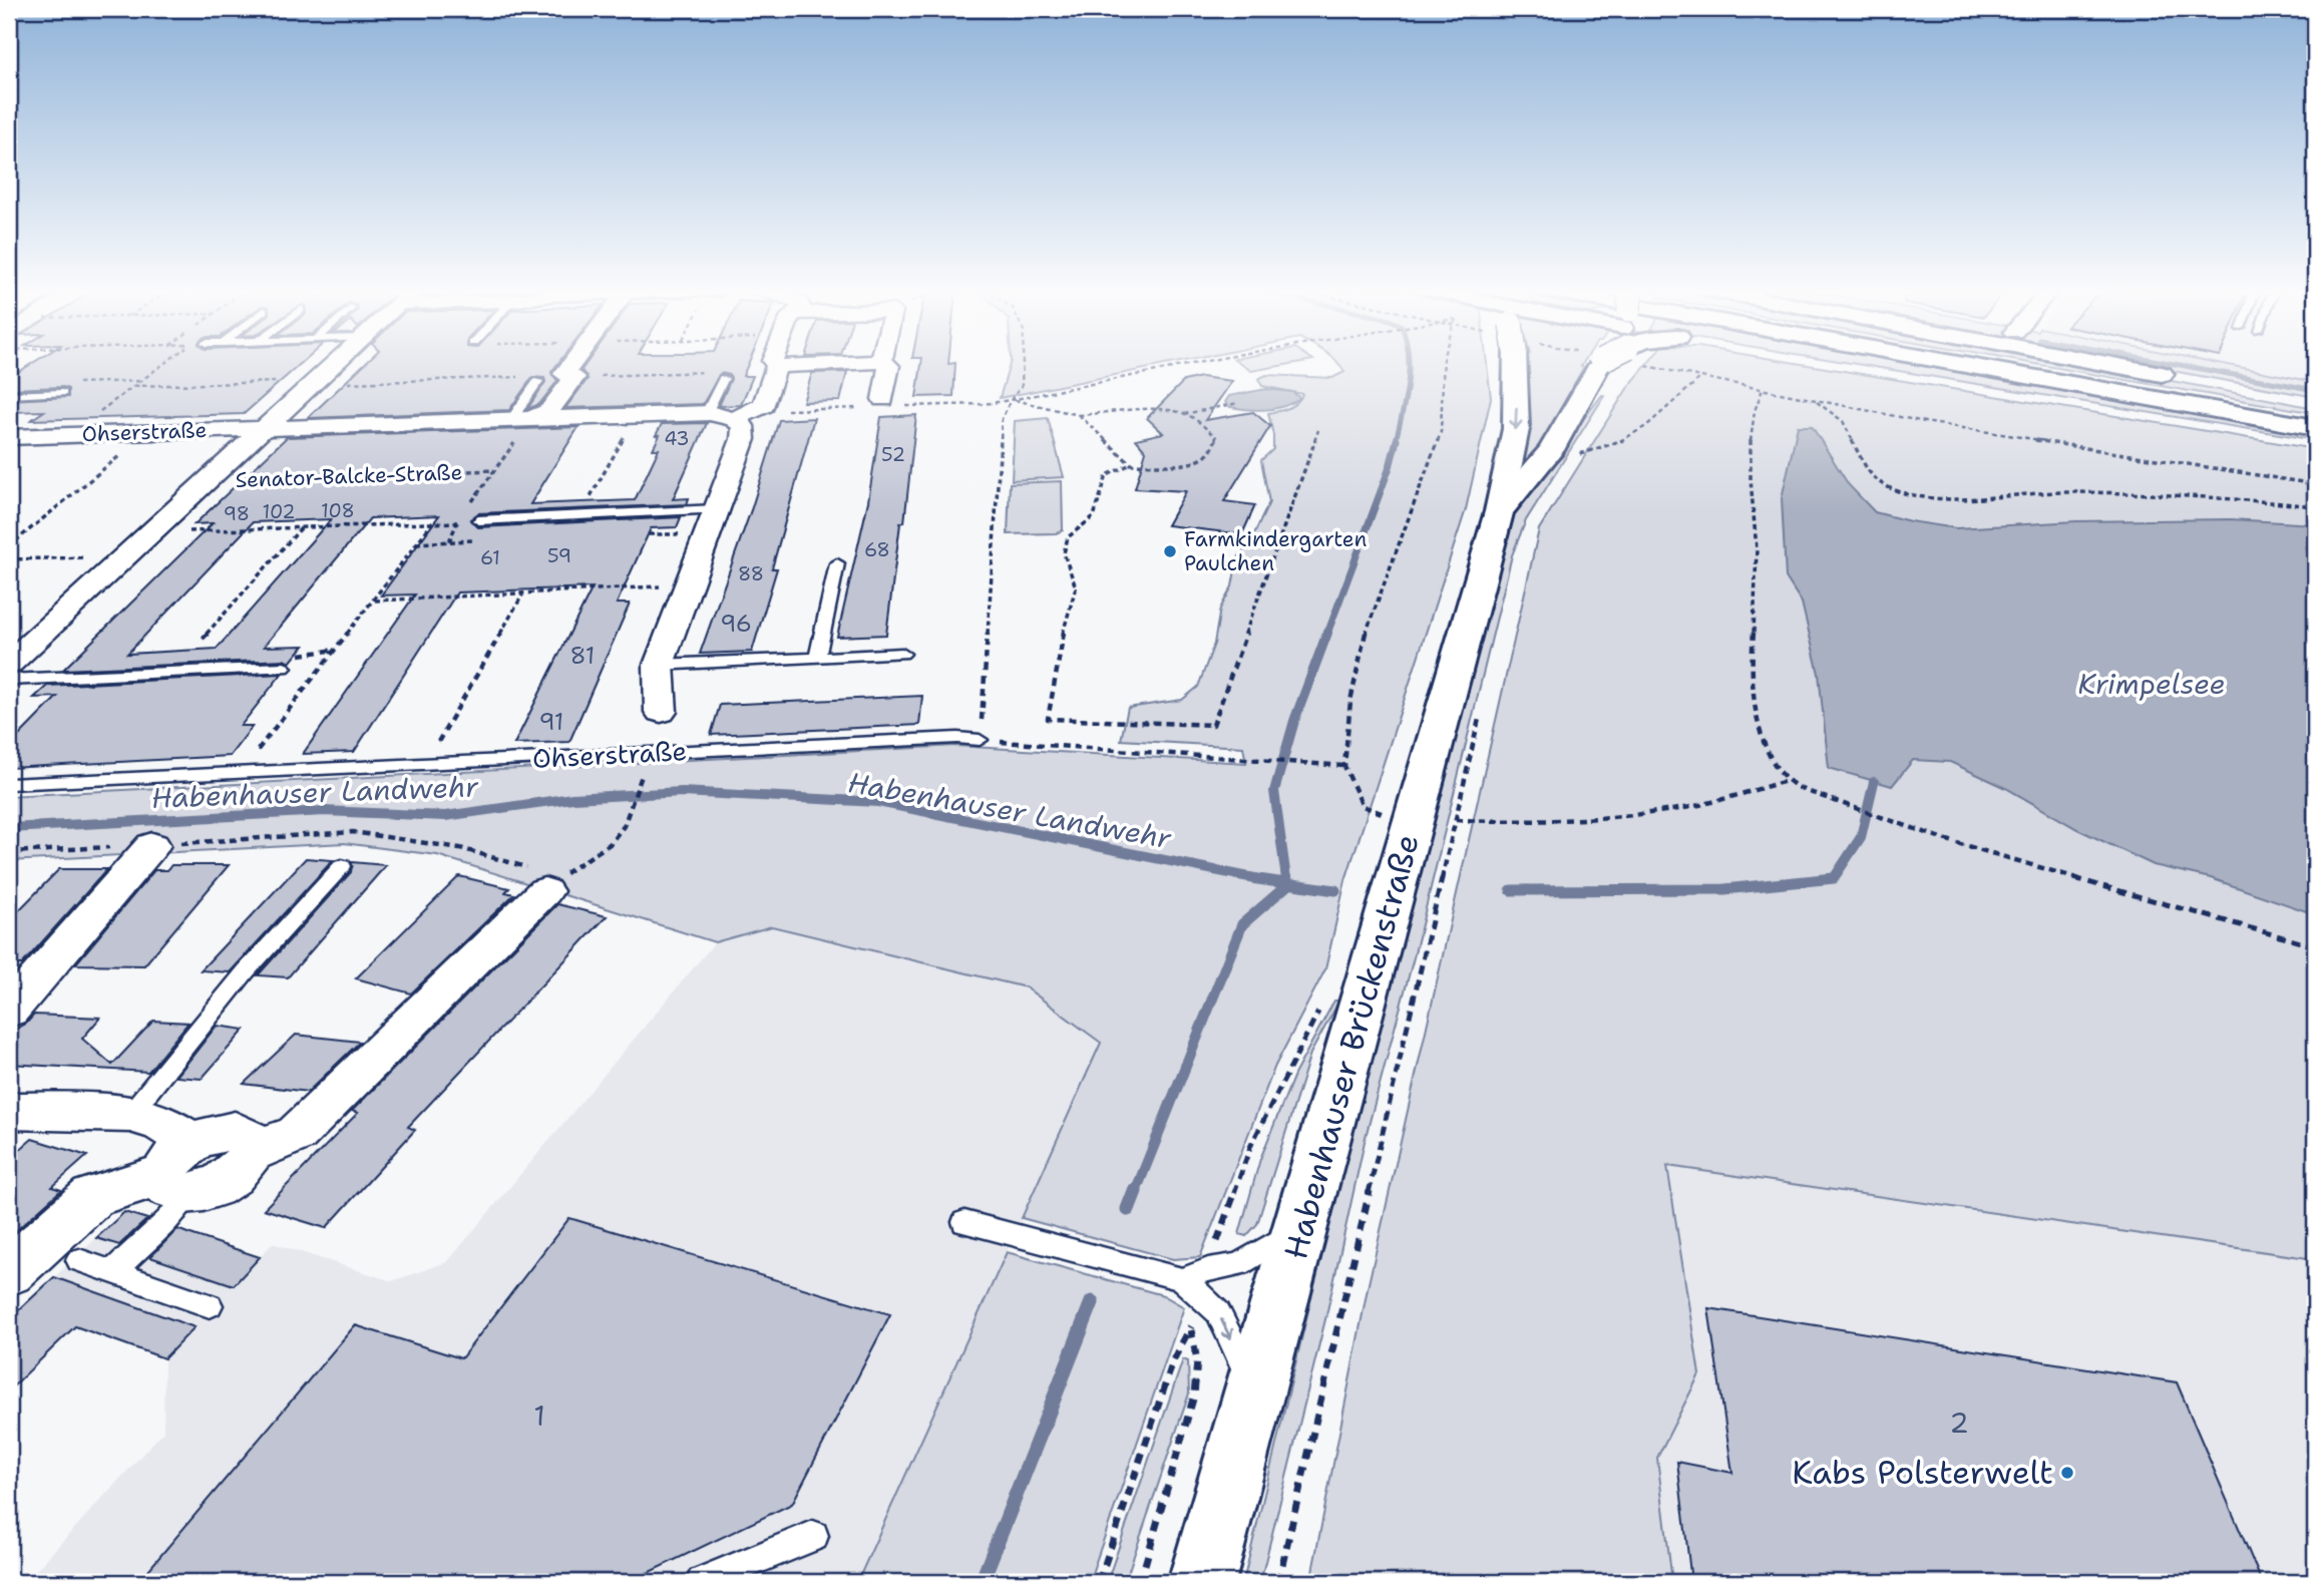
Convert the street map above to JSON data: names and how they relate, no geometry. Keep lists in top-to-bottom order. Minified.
{"streets":{"main road":["Habenhauser Brückenstraße"],"street":["Ohserstraße","Senator-Balcke-Straße"]},"crossings":[["Ohserstraße","Senator-Balcke-Straße"]],"water":["Krimpelsee","Habenhauser Landwehr"],"places":["Farmkindergarten Paulchen","Kabs Polsterwelt"],"house_numbers":["43","52","108","102","98","68","59","61","88","96","81","91","1","2"]}
